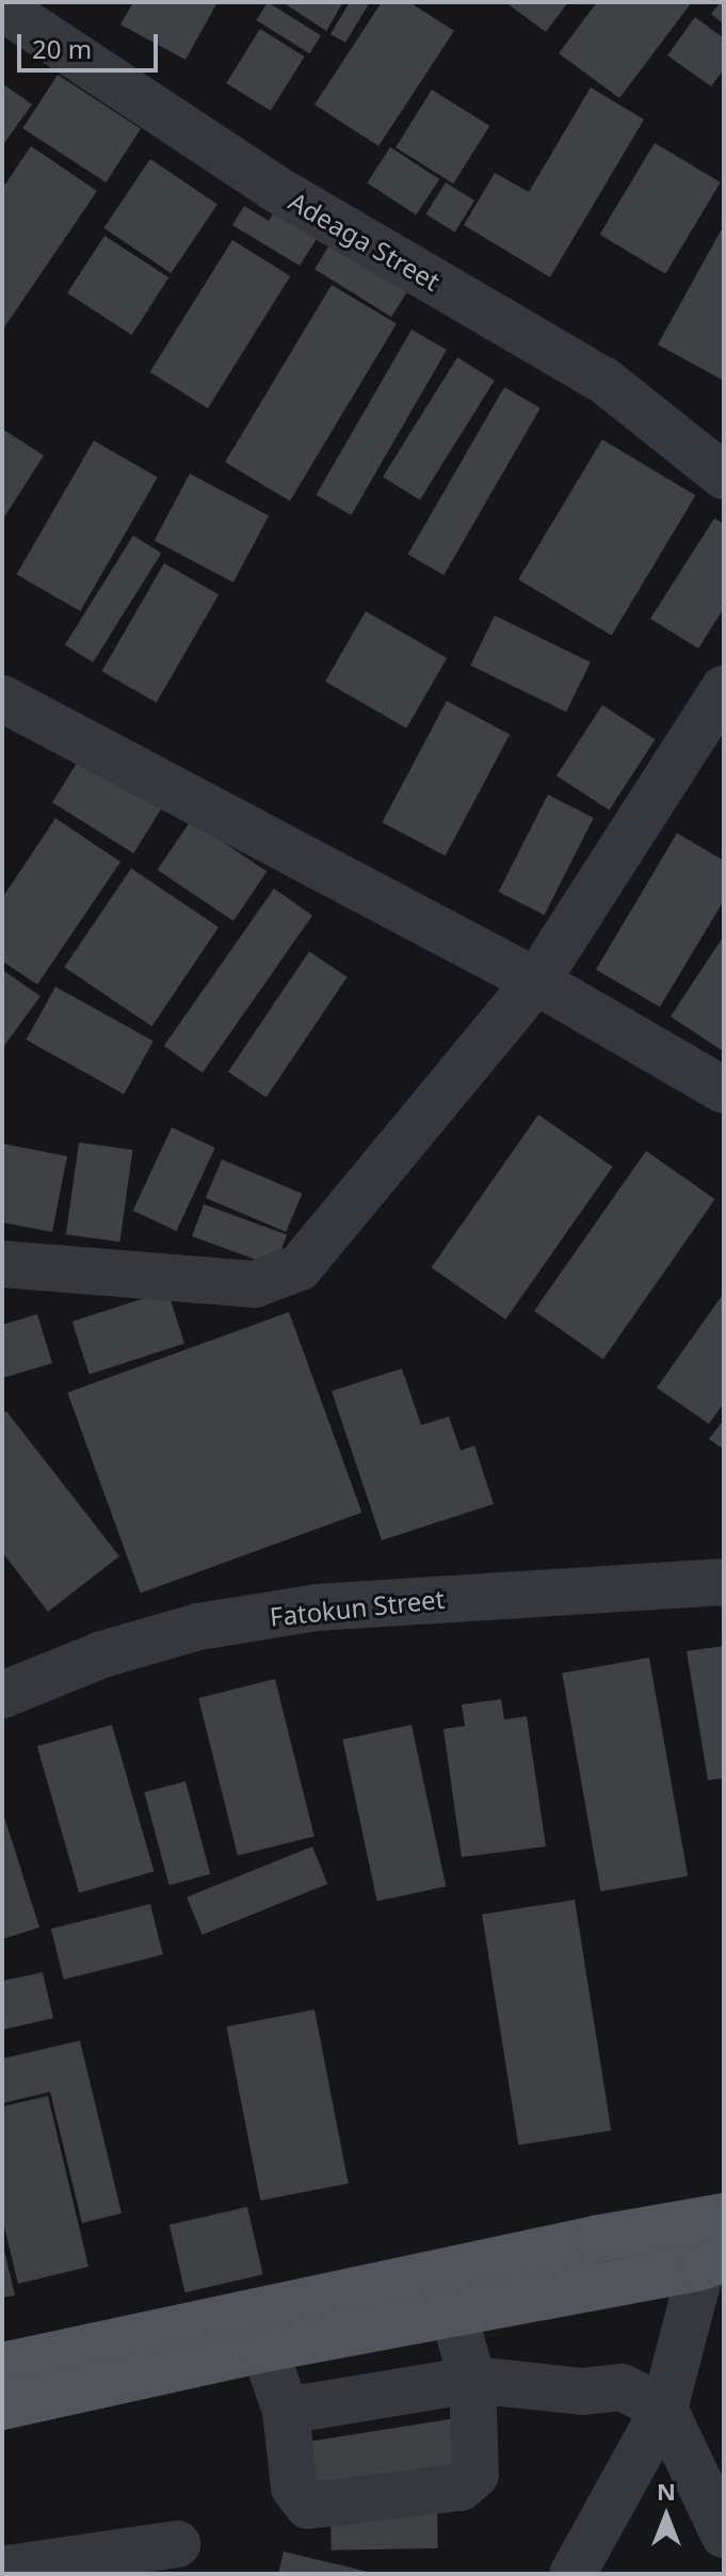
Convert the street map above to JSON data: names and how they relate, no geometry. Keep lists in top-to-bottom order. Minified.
{"streets":{"street":["Adeaga Street","Fatokun Street"]},"scale_bar":"20 m","north":"top"}
